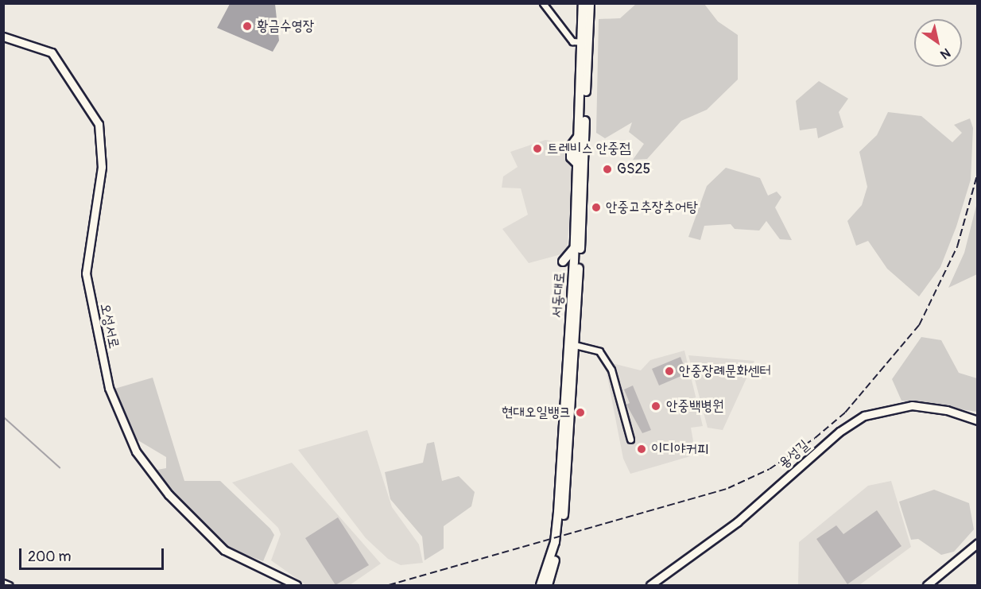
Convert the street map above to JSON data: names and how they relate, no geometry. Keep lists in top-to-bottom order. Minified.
{"streets":{"main road":["서동대로"],"street":["오성서로","용성길"]},"places":["황금수영장","트레비스 안중점","GS25","안중고추장추어탕","안중장례문화센터","안중백병원","현대오일뱅크","이디야커피"],"scale_bar":"200 m","north":"bottom right"}
